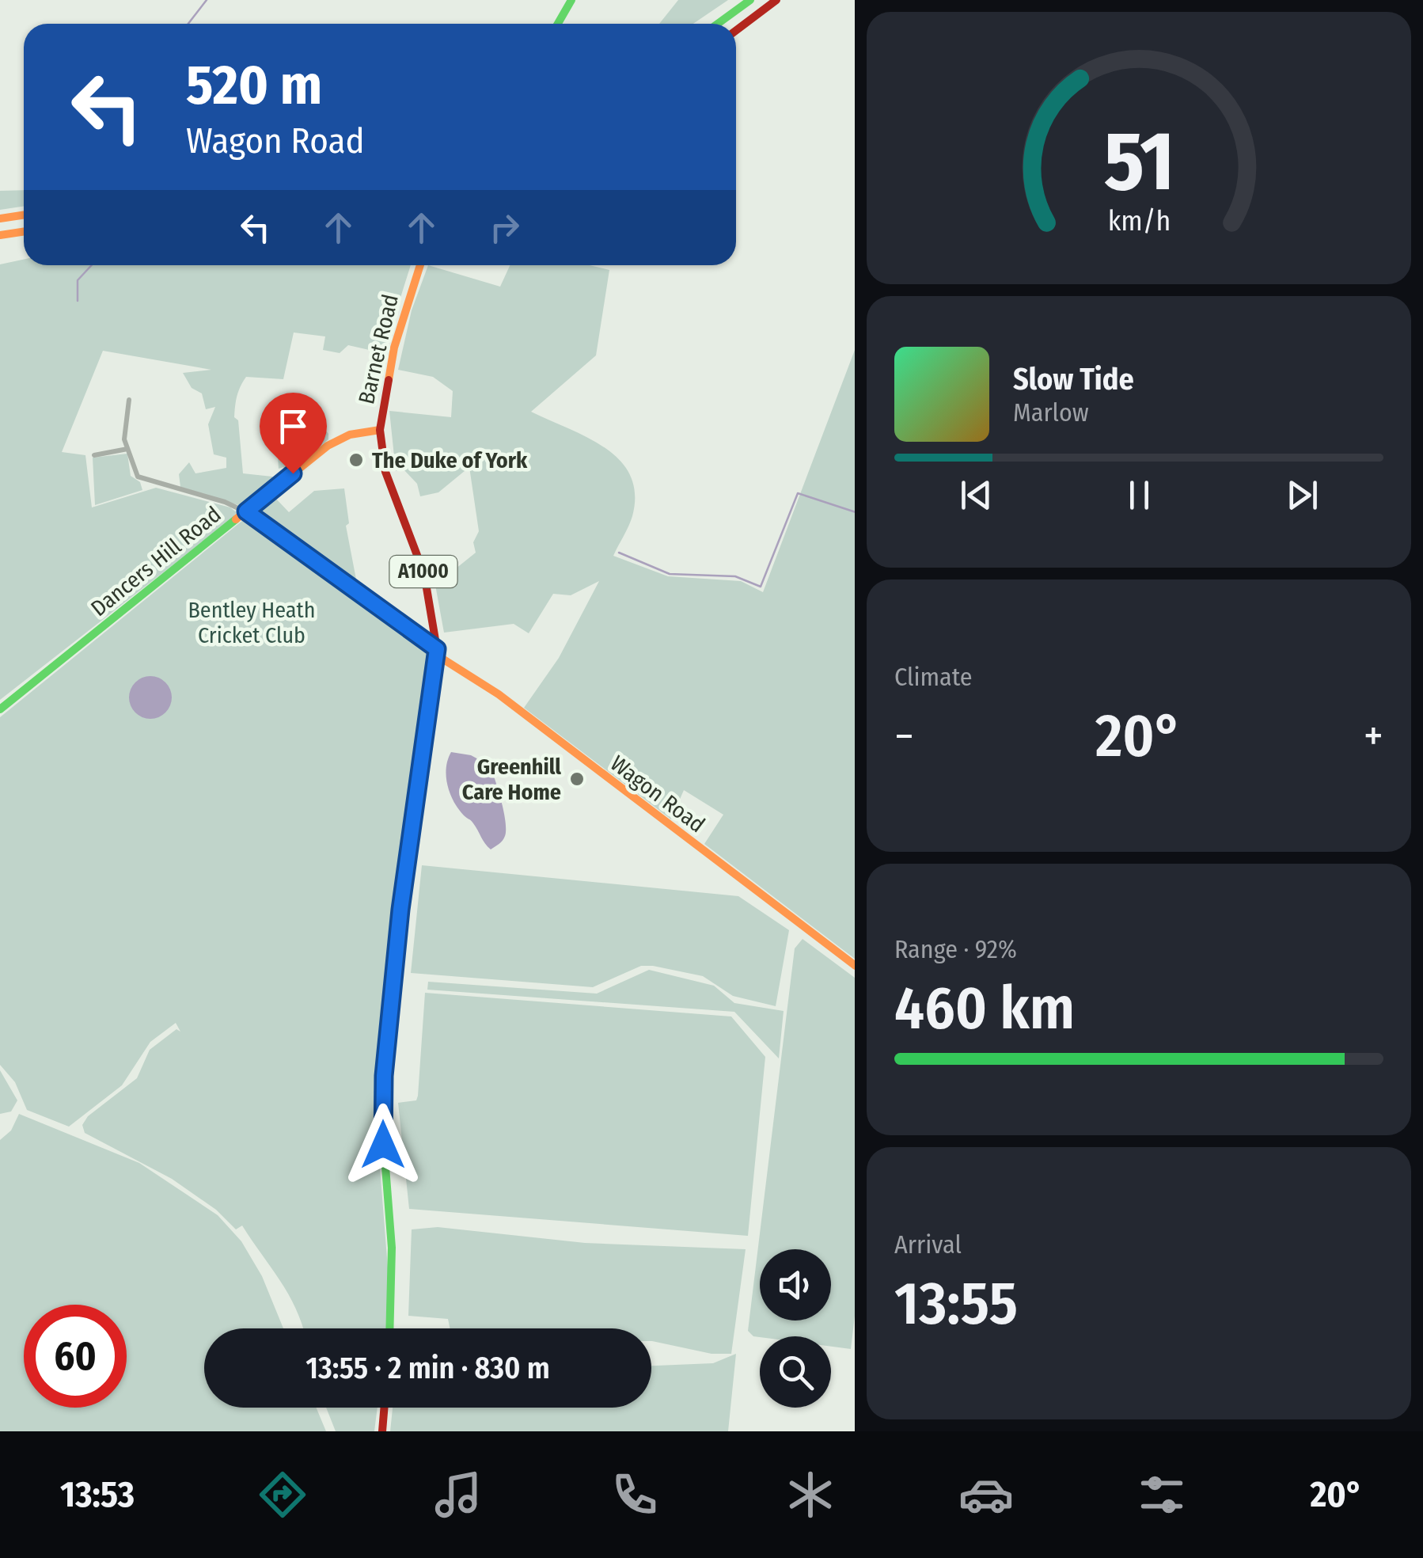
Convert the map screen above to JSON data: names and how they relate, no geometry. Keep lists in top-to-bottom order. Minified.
{"streets":{"main road":["Barnet Road","Dancers Hill Road","A1000","Wagon Road"]},"crossings":[["Barnet Road","Dancers Hill Road"],["Barnet Road","A1000"],["Barnet Road","Wagon Road"],["Dancers Hill Road","Wagon Road"],["A1000","Wagon Road"]],"parks":["Bentley Heath Cricket Club"],"places":["The Duke of York","Greenhill Care Home"],"page":{"turn":["520 m","Wagon Road"],"song":["Slow Tide","Marlow"],"tile":["Climate",["Range · 92%","460 km"],["Arrival","13:55"]],"heat":["−","20°","+"],"limit":"60","trip":"13:55 · 2 min · 830 m","tabs":["13:53","20°"],"gauge":["51","km/h"]}}
